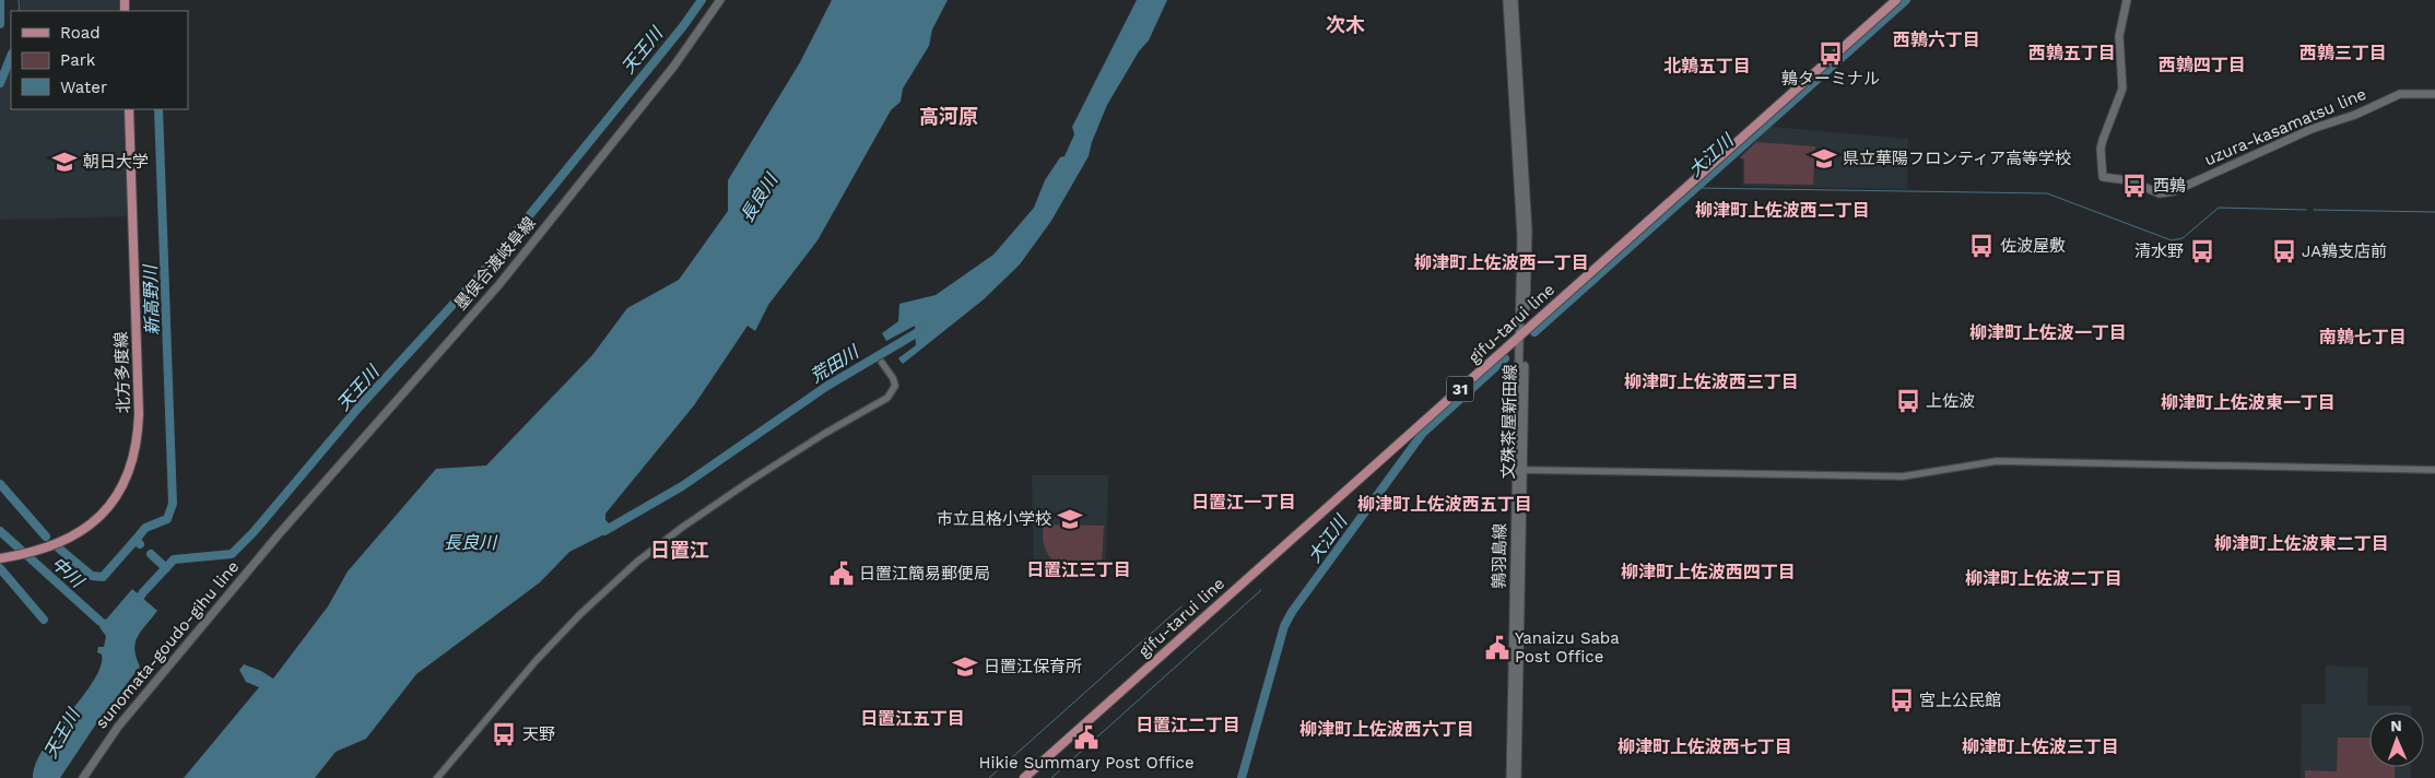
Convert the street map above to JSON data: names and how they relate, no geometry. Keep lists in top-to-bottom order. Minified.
{"streets":{"main road":["uzura-kasamatsu line","墨俣合渡岐阜線","gifu-tarui line","北方多度線","31","文殊茶屋新田線","鶉羽島線"]},"crossings":[["gifu-tarui line","鶉羽島線"],["文殊茶屋新田線","鶉羽島線"]],"districts":["次木","西鶉六丁目","西鶉五丁目","西鶉三丁目","西鶉四丁目","北鶉五丁目","高河原","柳津町上佐波西二丁目","柳津町上佐波西一丁目","柳津町上佐波一丁目","南鶉七丁目","柳津町上佐波西三丁目","柳津町上佐波東一丁目","日置江一丁目","柳津町上佐波西五丁目","柳津町上佐波東二丁目","日置江","日置江三丁目","柳津町上佐波西四丁目","柳津町上佐波二丁目","日置江五丁目","日置江二丁目","柳津町上佐波西六丁目","柳津町上佐波西七丁目","柳津町上佐波三丁目"],"water":["天王川","大江川","長良川","新高野川","荒田川","中川"],"places":{"bus stop":["鶉ターミナル","西鶉","佐波屋敷","清水野","JA鶉支店前","上佐波","宮上公民館","天野"],"school or university":["県立華陽フロンティア高等学校","朝日大学","市立且格小学校","日置江保育所"],"public building":["日置江簡易郵便局","Yanaizu Saba Post Office","Hikie Summary Post Office"]},"legend":["Road","Park","Water"],"north":"top"}
